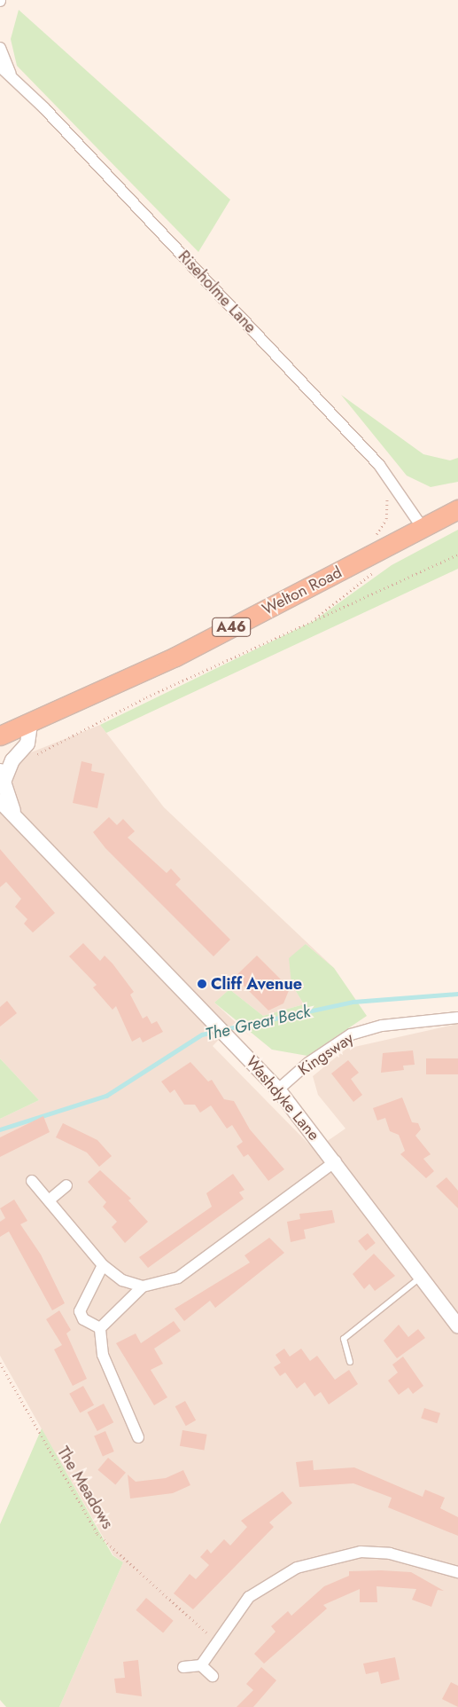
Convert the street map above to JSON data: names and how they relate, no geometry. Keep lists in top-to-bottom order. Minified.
{"streets":{"highway":["Welton Road","A46"],"street":["Riseholme Lane","Kingsway","Washdyke Lane"],"path":["The Meadows"]},"crossings":[["Riseholme Lane","Welton Road"],["Kingsway","Washdyke Lane"]],"water":["The Great Beck"],"places":["Cliff Avenue"]}
